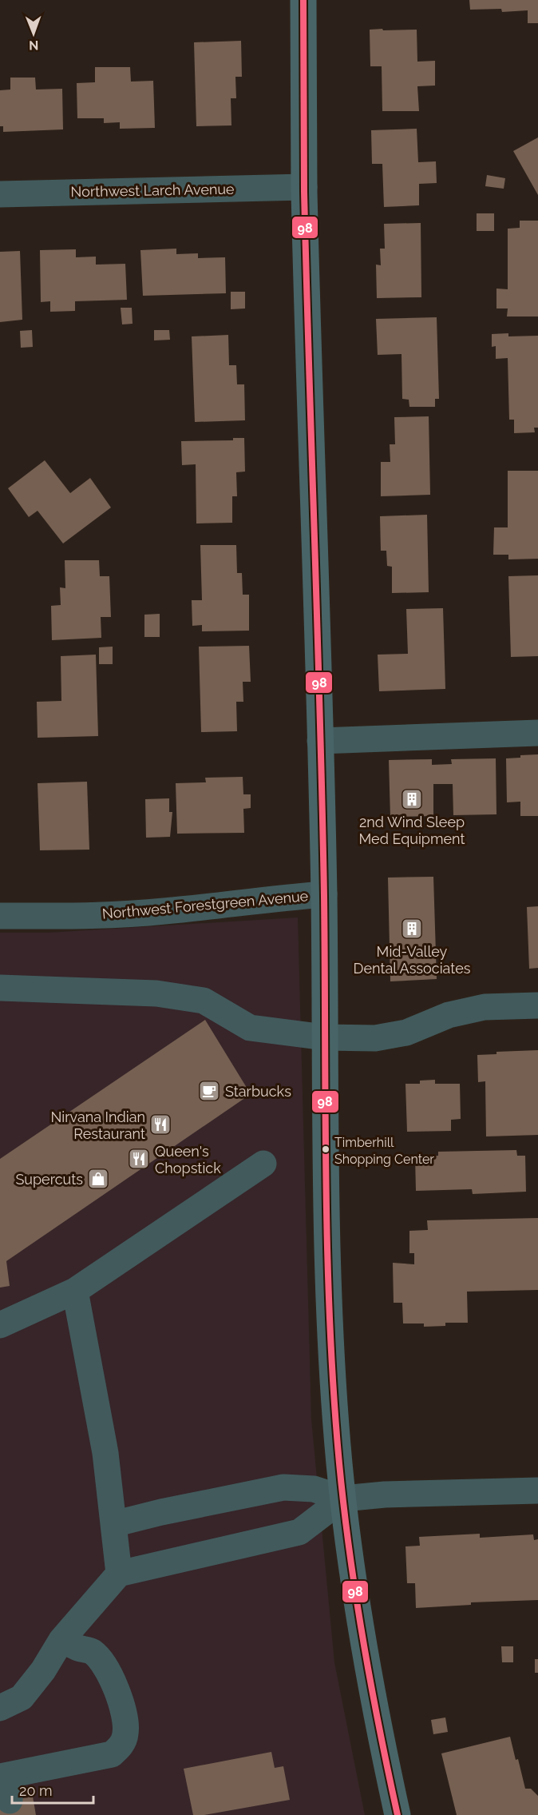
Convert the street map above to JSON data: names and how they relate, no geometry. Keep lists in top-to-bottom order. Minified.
{"streets":{"street":["Northwest Larch Avenue","Northwest Forestgreen Avenue"]},"places":{"building":["2nd Wind Sleep Med Equipment","Mid-Valley Dental Associates"],"cafe":["Starbucks"],"restaurant":["Nirvana Indian Restaurant","Queen's Chopstick"],"other":["Timberhill Shopping Center"],"shop":["Supercuts"]},"lines":["transit line 98"],"scale_bar":"20 m","north":"bottom"}
